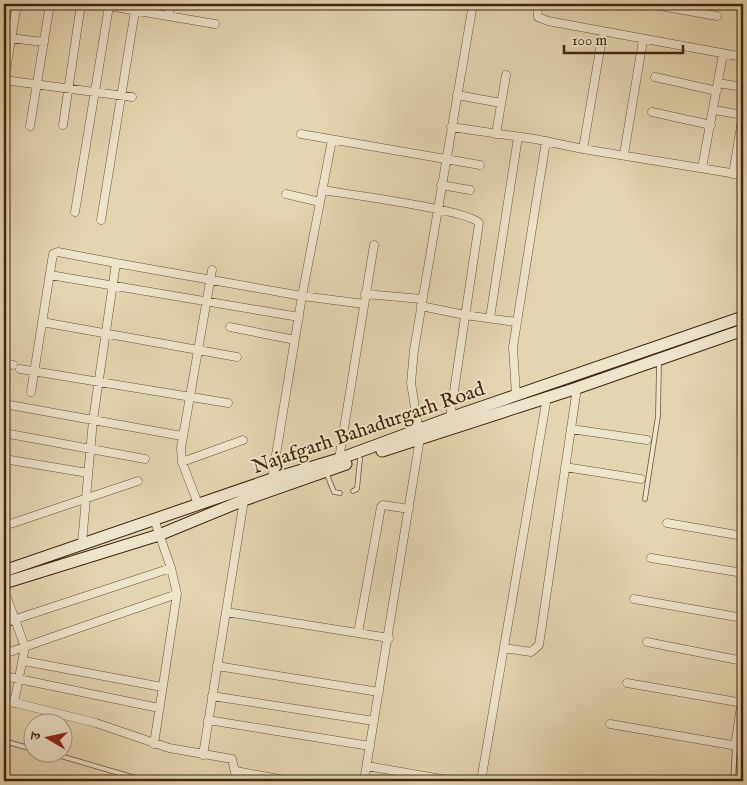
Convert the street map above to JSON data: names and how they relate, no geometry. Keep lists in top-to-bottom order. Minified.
{"streets":{"main road":["Najafgarh Bahadurgarh Road"]},"scale_bar":"100 m","north":"left"}
